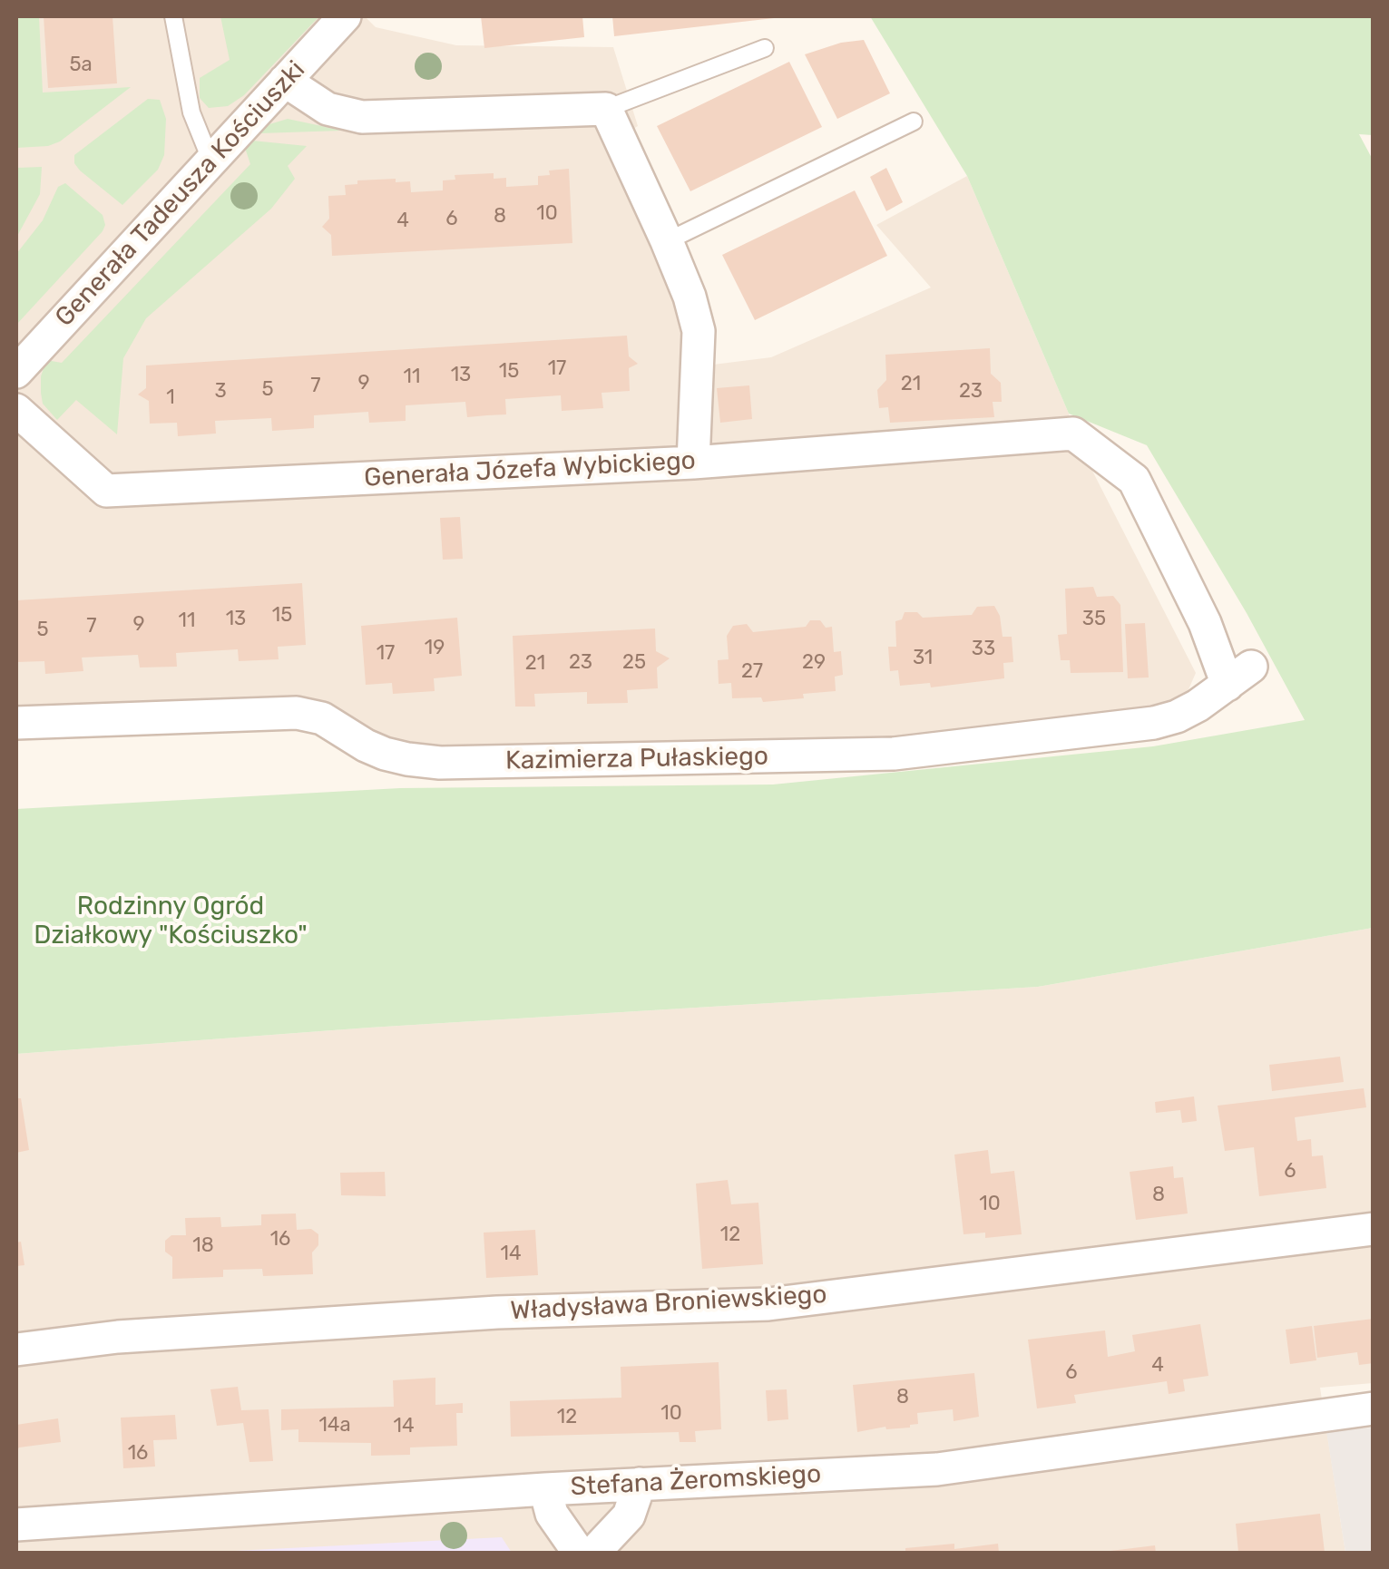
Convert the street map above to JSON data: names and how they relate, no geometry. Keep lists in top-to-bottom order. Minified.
{"streets":{"street":["Generała Tadeusza Kościuszki","Generała Józefa Wybickiego","Kazimierza Pułaskiego","Władysława Broniewskiego","Stefana Żeromskiego"]},"crossings":[["Generała Józefa Wybickiego","Kazimierza Pułaskiego"]],"parks":["Rodzinny Ogród Działkowy \"Kościuszko\""],"house_numbers":["5a","10","8","6","4","17","15","13","11","9","21","7","5","3","23","1","15","13","35","11","9","7","5","19","33","17","31","23","25","29","21","27","6","8","10","12","16","18","14","4","6","8","10","12","14a","14","16"]}
